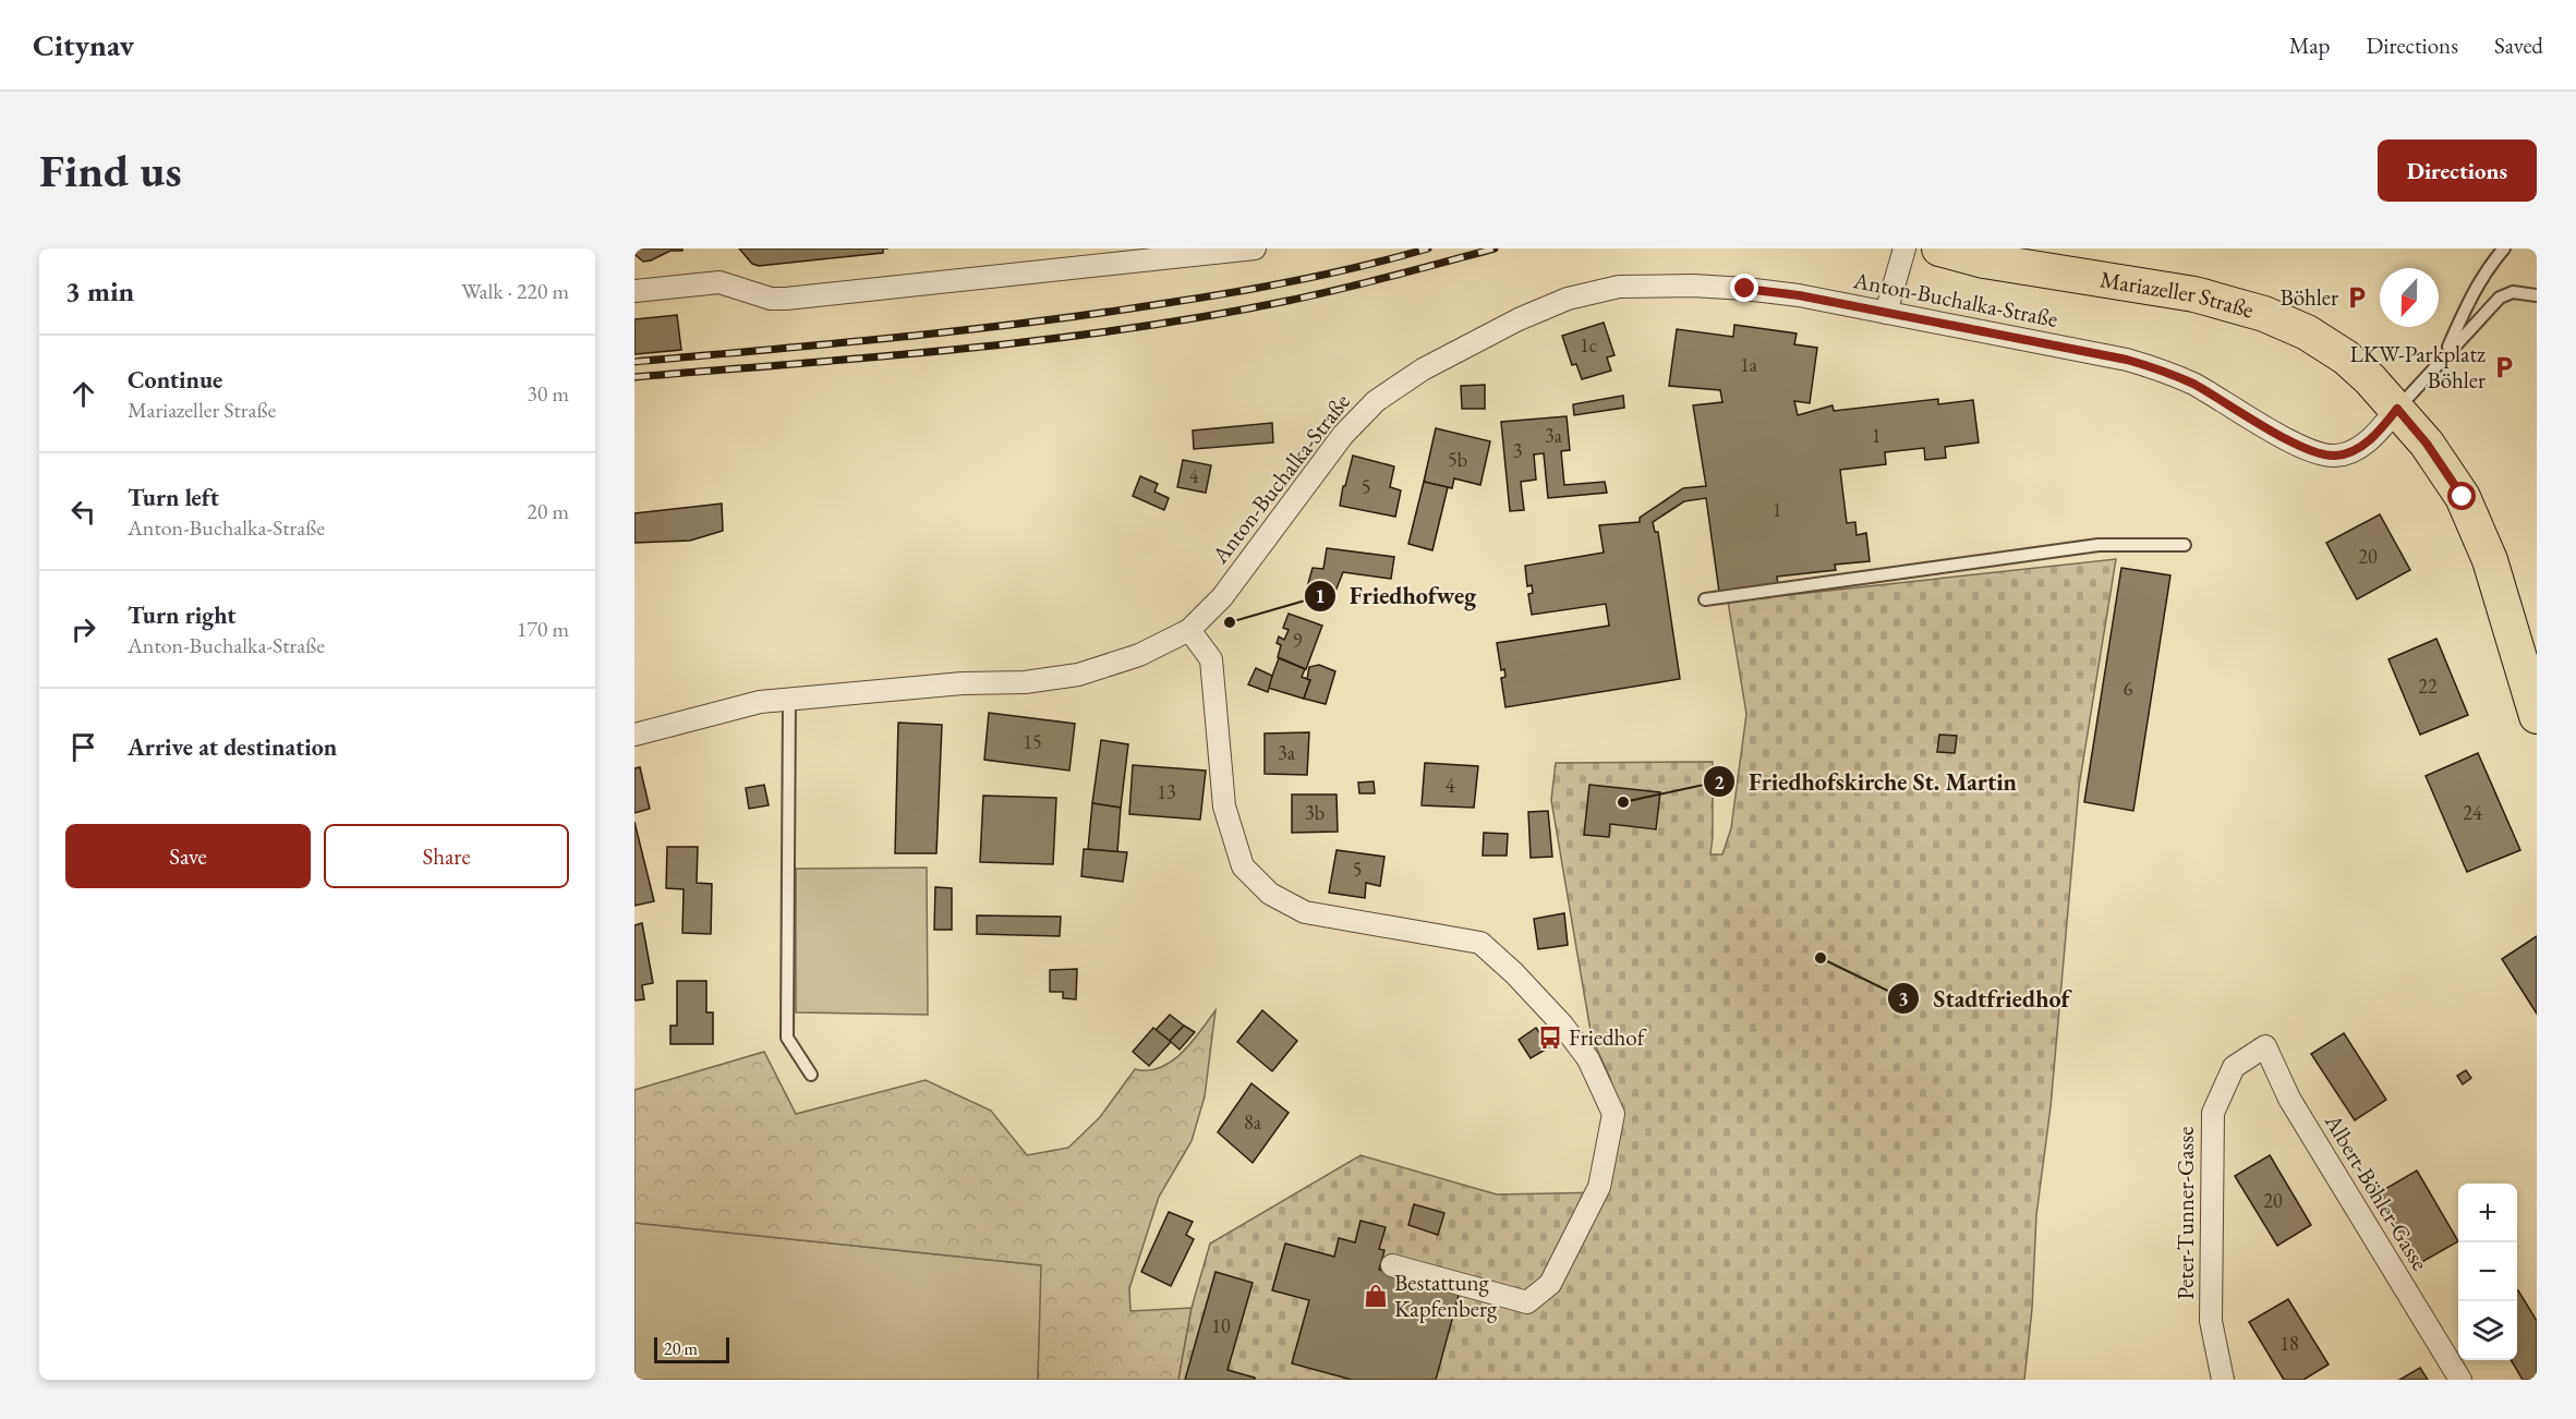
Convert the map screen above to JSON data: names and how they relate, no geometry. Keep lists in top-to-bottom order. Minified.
{"streets":{"main road":["Mariazeller Straße"],"street":["Anton-Buchalka-Straße","Albert-Böhler-Gasse","Peter-Tunner-Gasse"]},"crossings":[["Mariazeller Straße","Anton-Buchalka-Straße"],["Albert-Böhler-Gasse","Peter-Tunner-Gasse"]],"places":{"parking":["Böhler","LKW-Parkplatz Böhler"],"other":["Friedhofweg","Friedhofskirche St. Martin","Stadtfriedhof"],"bus stop":["Friedhof"],"shop":["Bestattung Kapfenberg"]},"house_numbers":["1c","1a","3a","1","3","5b","4","5","1","20","9","22","6","15","3a","4","13","3b","24","5","8a","20","10","18"],"scale_bar":"20 m","north":"bottom","page":{"header":"Citynav","nav":["Map","Directions","Saved"],"buttons":["Directions",["Save","Share"]],"title":"Find us","heading":["3 min","Walk · 220 m"],"list":[["Continue","Mariazeller Straße","30 m"],["Turn left","Anton-Buchalka-Straße","20 m"],["Turn right","Anton-Buchalka-Straße","170 m"],"Arrive at destination"],"map_buttons":["+","−"],"scale":"20 m"}}
